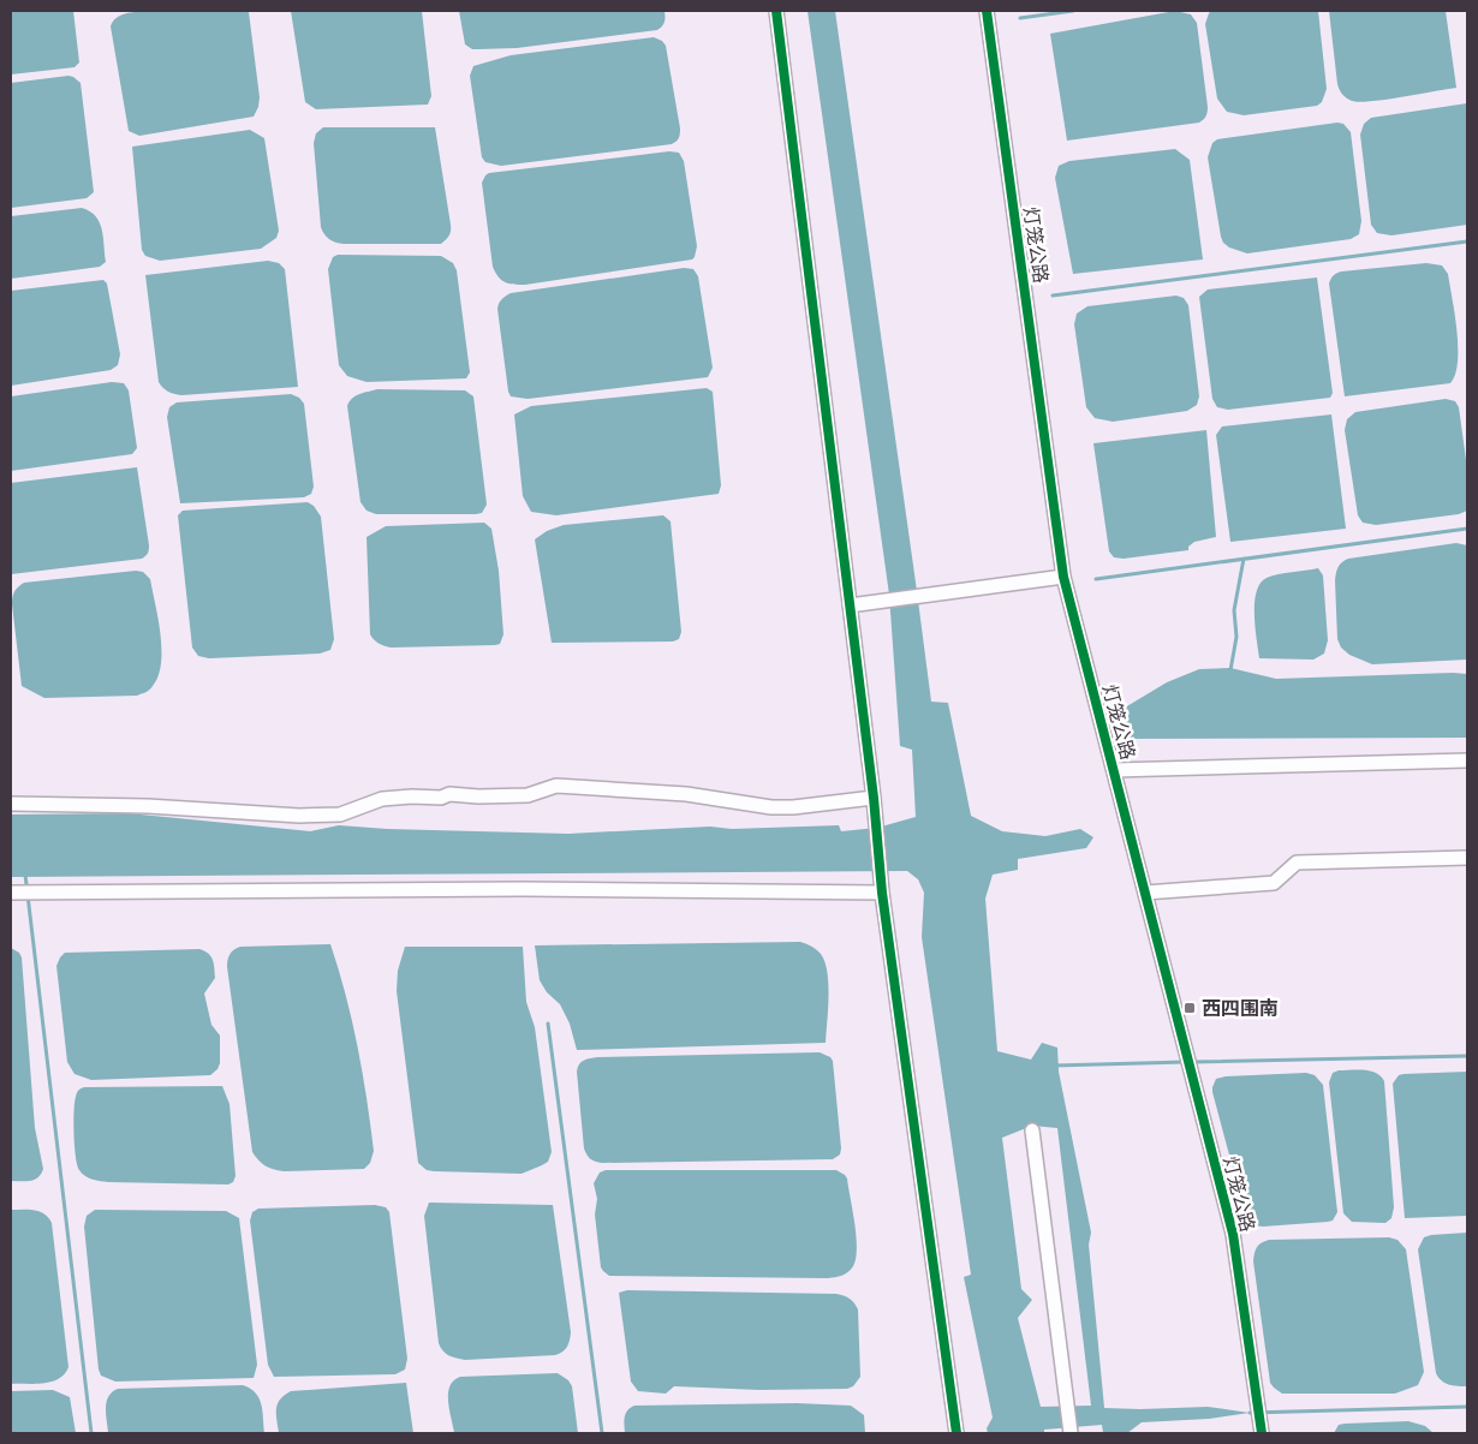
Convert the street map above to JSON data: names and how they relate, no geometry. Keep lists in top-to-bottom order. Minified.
{"streets":{"street":["灯笼公路"]},"places":{"transit":["西四围南"]}}
